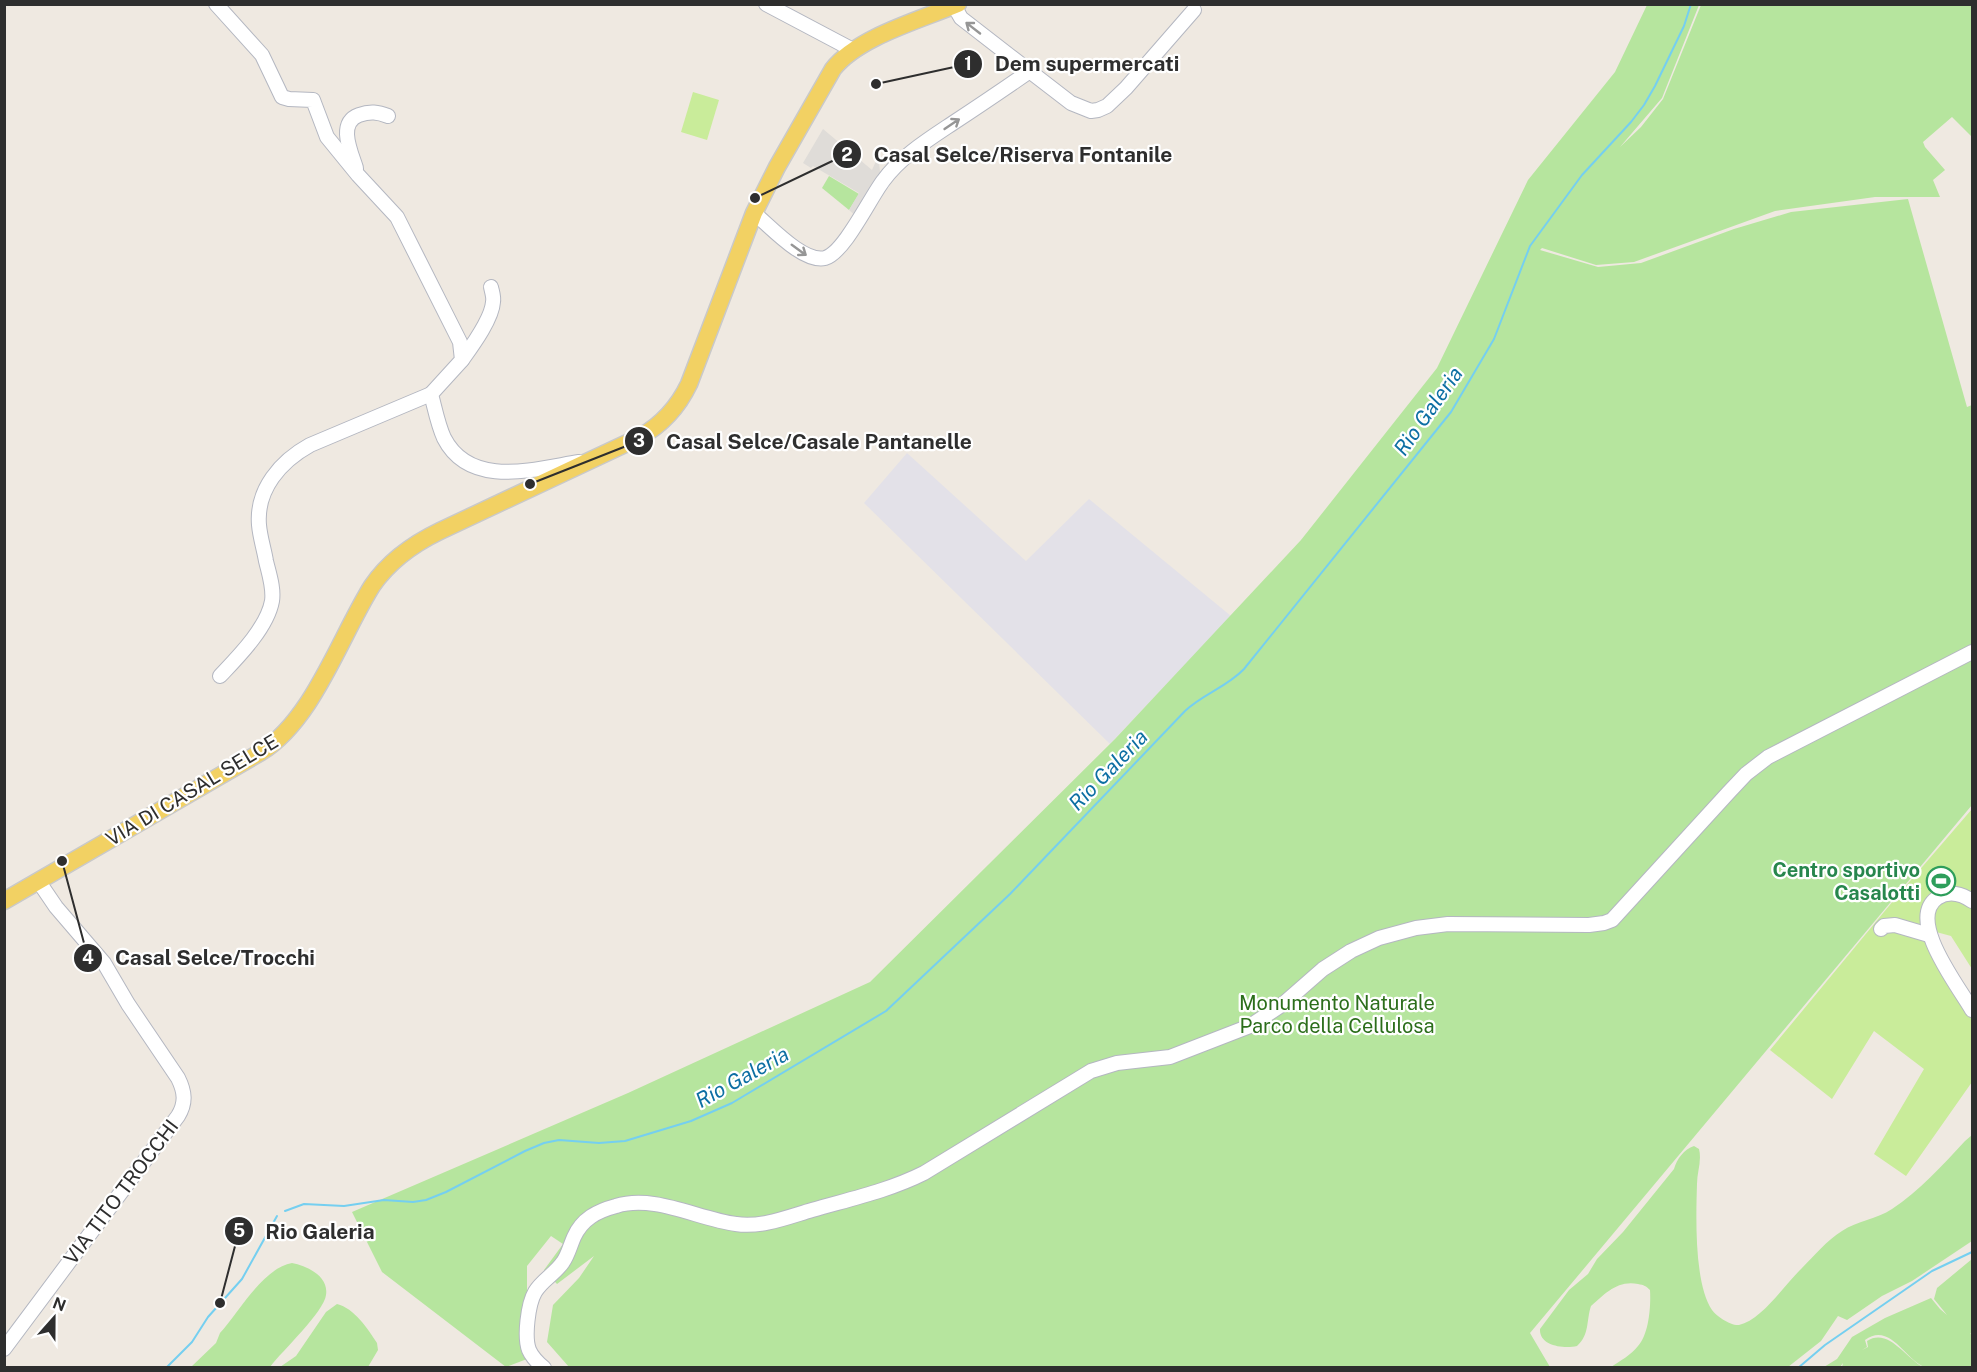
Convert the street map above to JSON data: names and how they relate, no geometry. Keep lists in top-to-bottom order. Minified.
{"streets":{"main road":["VIA DI CASAL SELCE"],"street":["VIA TITO TROCCHI"]},"crossings":[["VIA DI CASAL SELCE","VIA TITO TROCCHI"]],"water":["Rio Galeria"],"parks":["Monumento Naturale Parco della Cellulosa"],"places":{"other":["Dem supermercati","Casal Selce/Riserva Fontanile","Casal Selce/Casale Pantanelle","Casal Selce/Trocchi","Rio Galeria"],"sports":["Centro sportivo Casalotti"]},"north":"top"}
